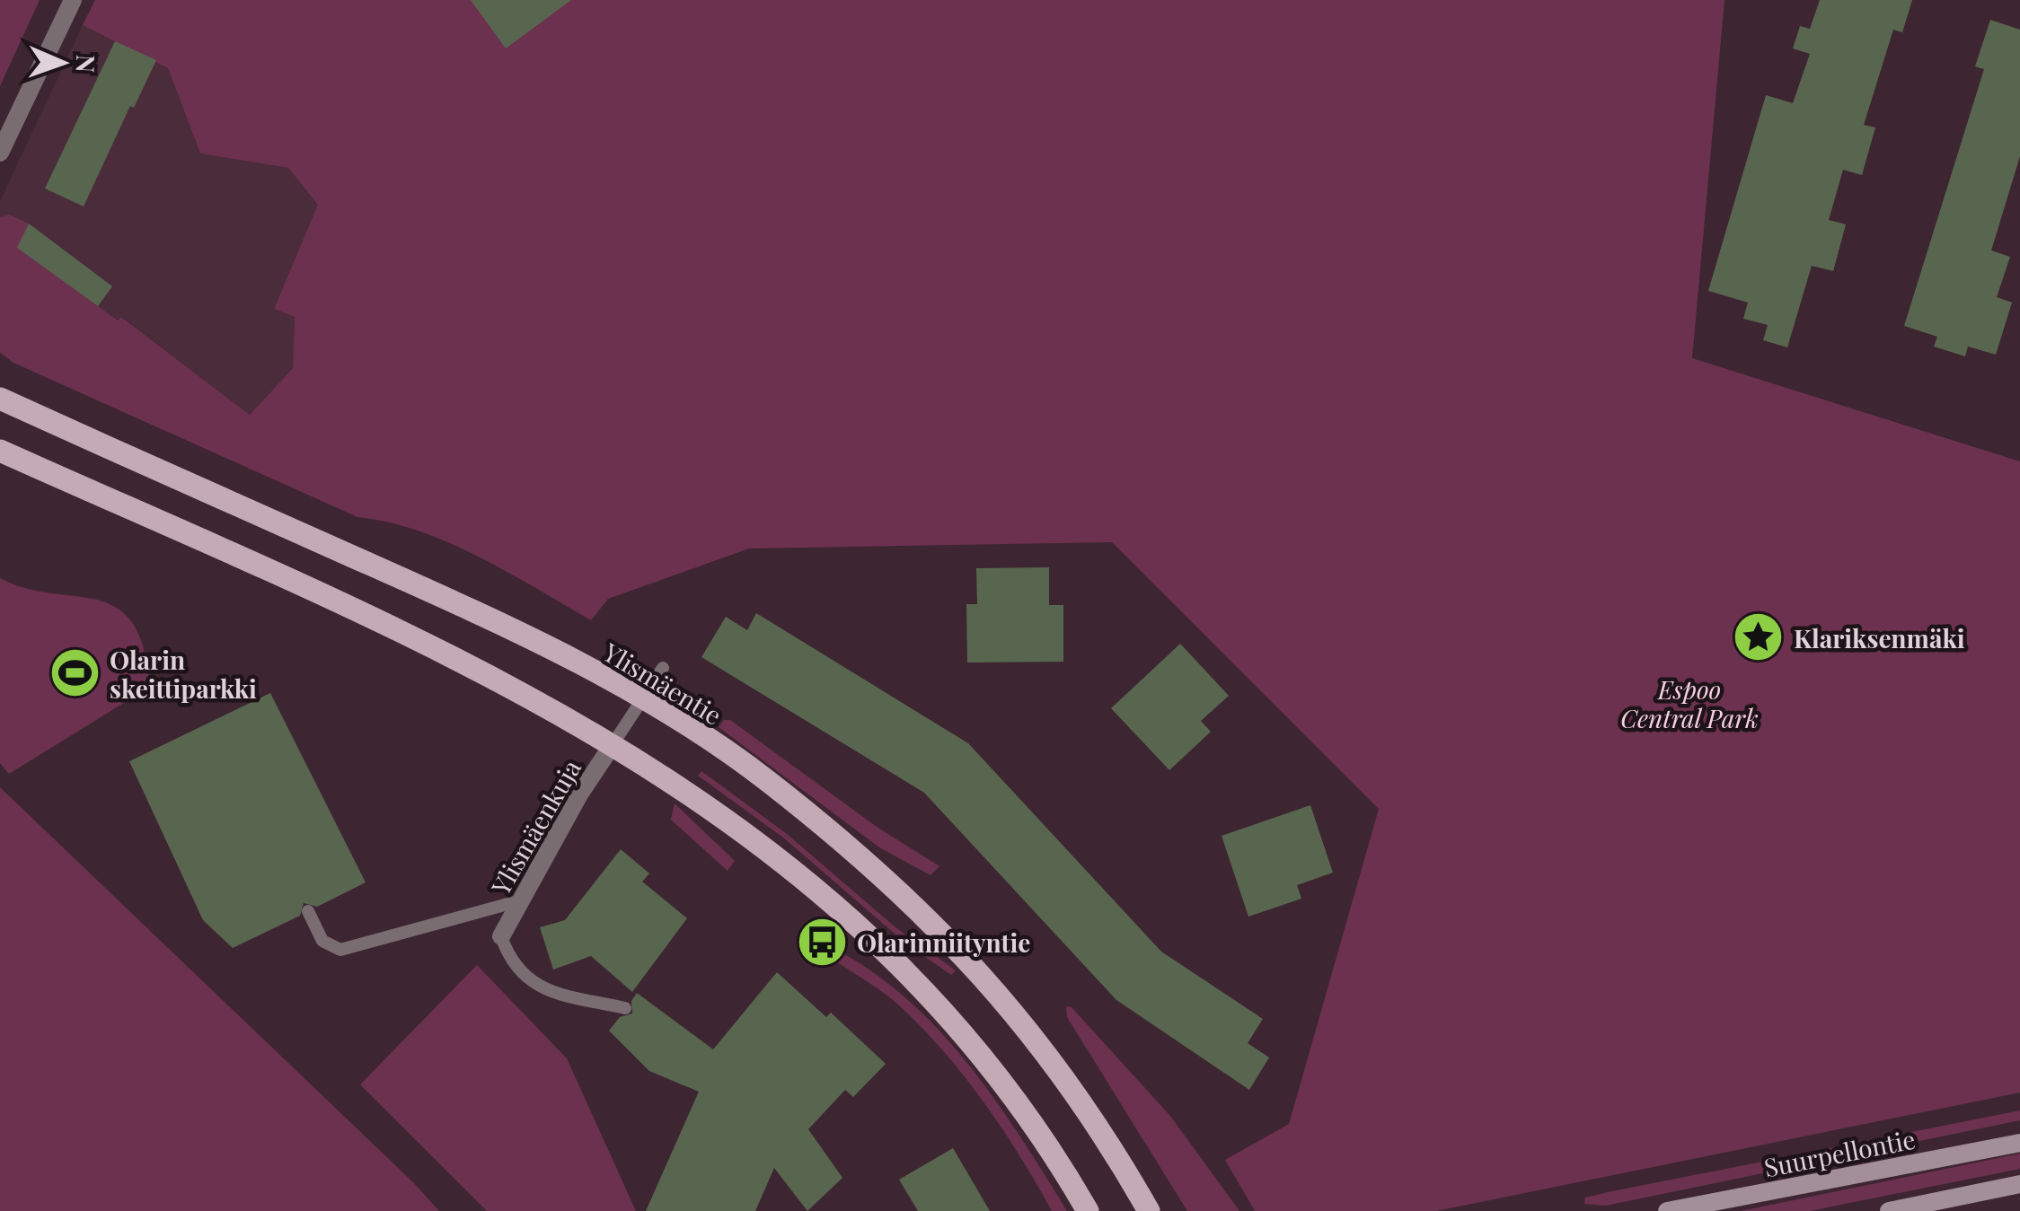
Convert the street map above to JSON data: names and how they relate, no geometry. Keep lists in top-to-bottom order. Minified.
{"streets":{"main road":["Ylismäentie","Suurpellontie"],"street":["Ylismäenkuja"]},"parks":["Espoo Central Park"],"places":{"place":["Klariksenmäki"],"sports":["Olarin skeittiparkki"],"bus stop":["Olarinniityntie"]},"north":"right"}
